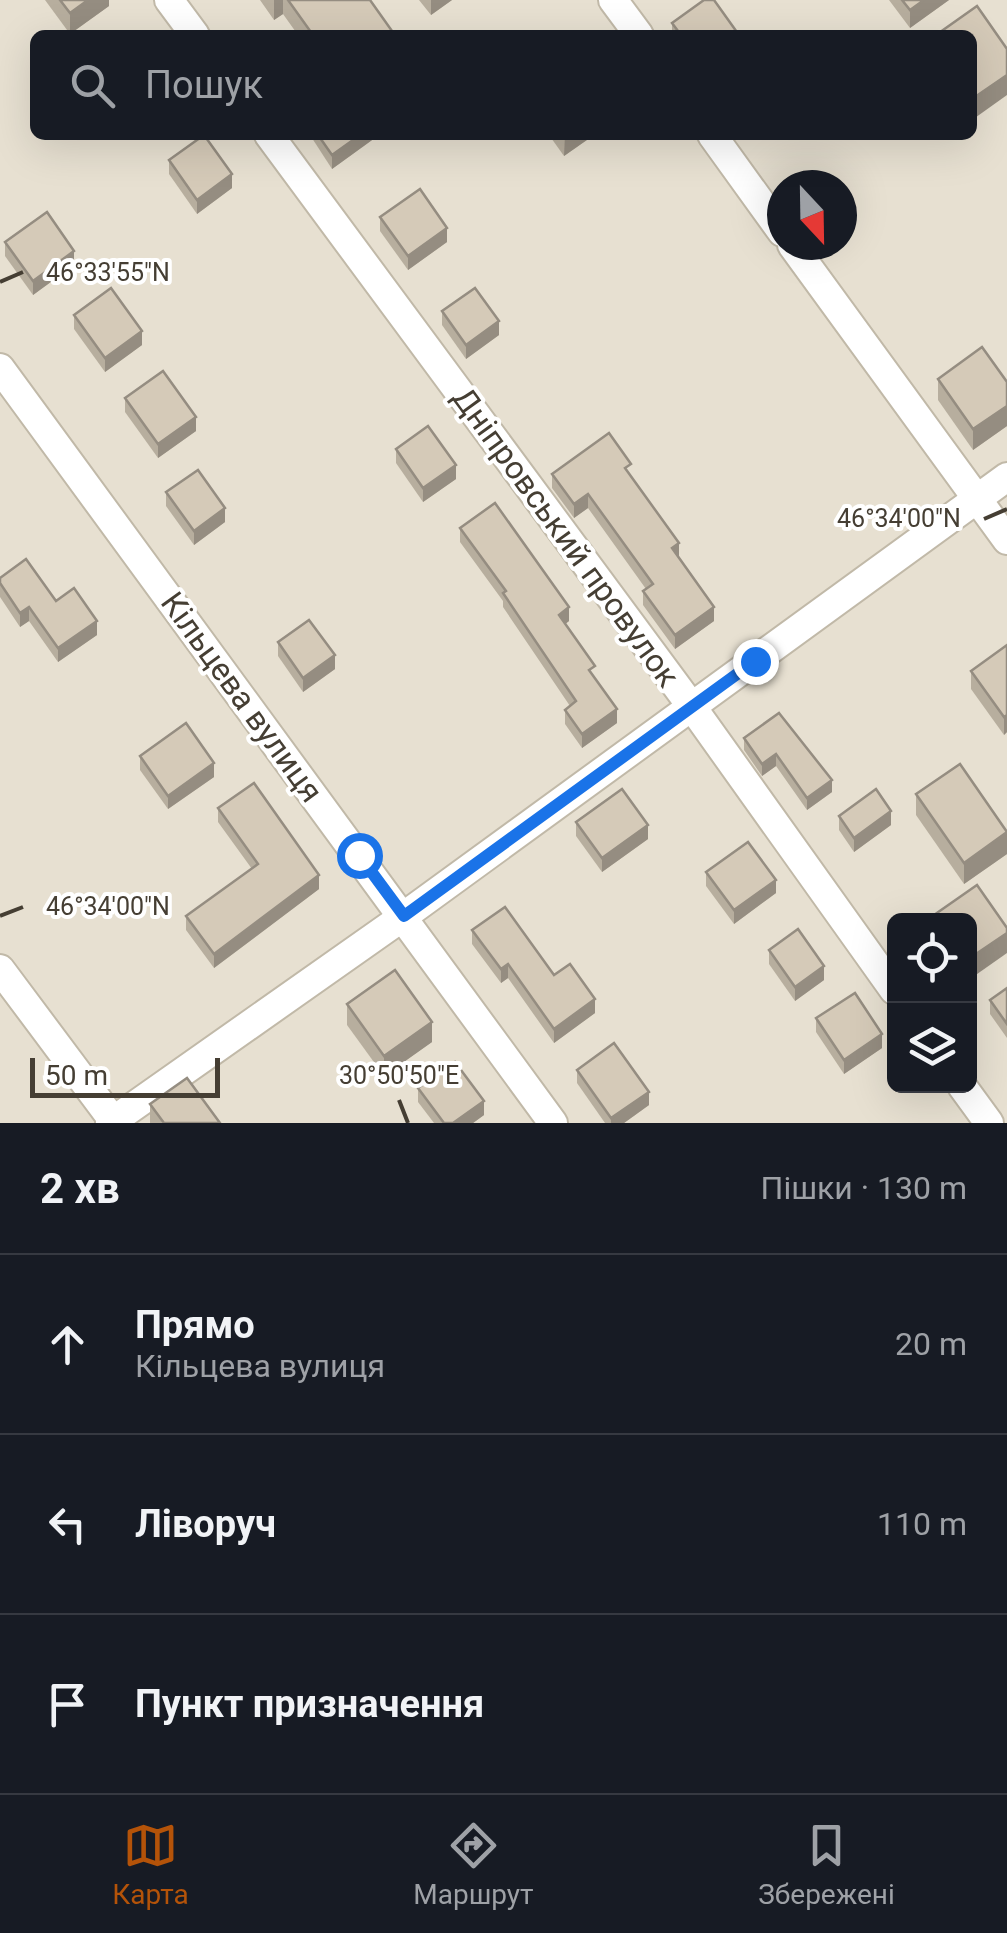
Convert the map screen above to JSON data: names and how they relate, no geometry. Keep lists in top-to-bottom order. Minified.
{"streets":{"street":["Дніпровський провулок","Кільцева вулиця"]},"scale_bar":"50 m","north":"bottom","page":{"search":"Пошук","scale":"50 m","heading":["2 хв","Пішки · 130 m"],"list":[["Прямо","Кільцева вулиця","20 m"],["Ліворуч","110 m"],"Пункт призначення"],"nav":["Карта","Маршрут","Збережені"]},"coordinates":["46°33'55\"N","46°34'00\"N","30°50'50\"E"]}
